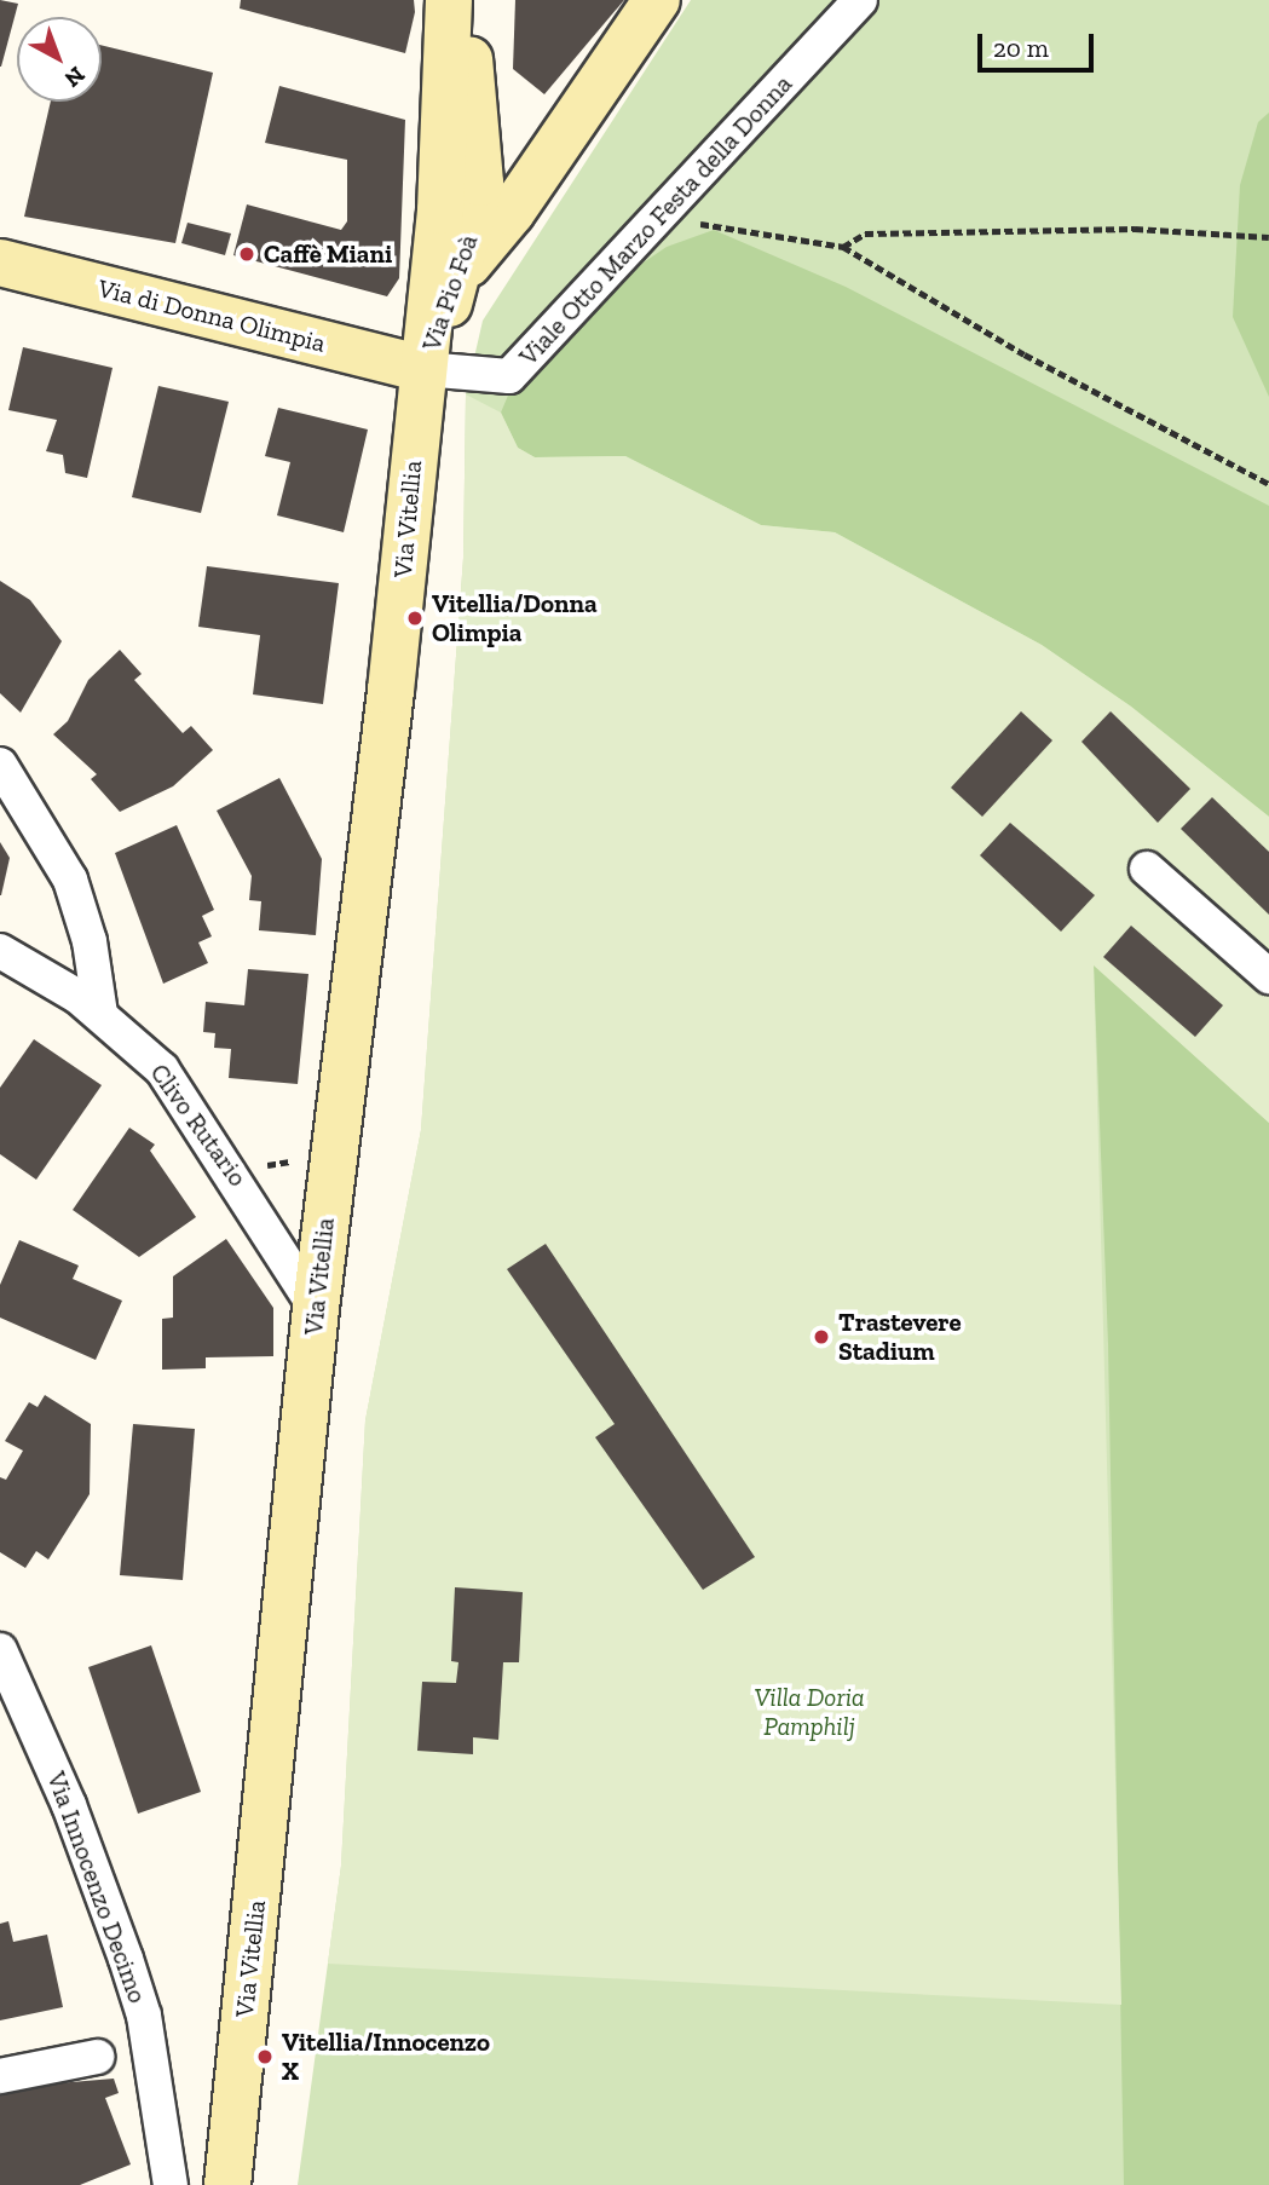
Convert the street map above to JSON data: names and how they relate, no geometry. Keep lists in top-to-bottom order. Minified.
{"streets":{"street":["Viale Otto Marzo Festa della Donna","Via Pio Foà","Via di Donna Olimpia","Via Vitellia","Clivo Rutario","Via Innocenzo Decimo"]},"crossings":[["Viale Otto Marzo Festa della Donna","Via Pio Foà"],["Viale Otto Marzo Festa della Donna","Via di Donna Olimpia"],["Viale Otto Marzo Festa della Donna","Via Vitellia"],["Via Pio Foà","Via di Donna Olimpia"],["Via Pio Foà","Via Vitellia"],["Via di Donna Olimpia","Via Vitellia"],["Via Vitellia","Clivo Rutario"]],"parks":["Villa Doria Pamphilj"],"places":["Caffè Miani","Vitellia/Donna Olimpia","Trastevere Stadium","Vitellia/Innocenzo X"],"scale_bar":"20 m","north":"bottom right"}
